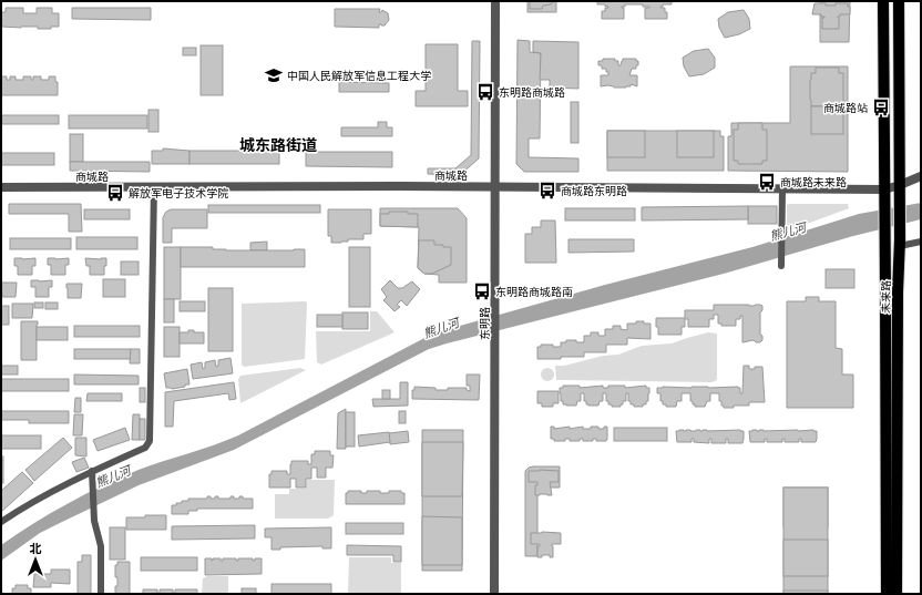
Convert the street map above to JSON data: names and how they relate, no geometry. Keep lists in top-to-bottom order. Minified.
{"streets":{"main road":["未来路"],"street":["商城路","东明路"]},"crossings":[["商城路","未来路"],["商城路","东明路"]],"districts":["城东路街道"],"water":["熊儿河"],"places":{"school or university":["中国人民解放军信息工程大学"],"bus stop":["东明路商城路","商城路站","商城路未来路","商城路东明路","解放军电子技术学院","东明路商城路南"]},"north":"top"}
